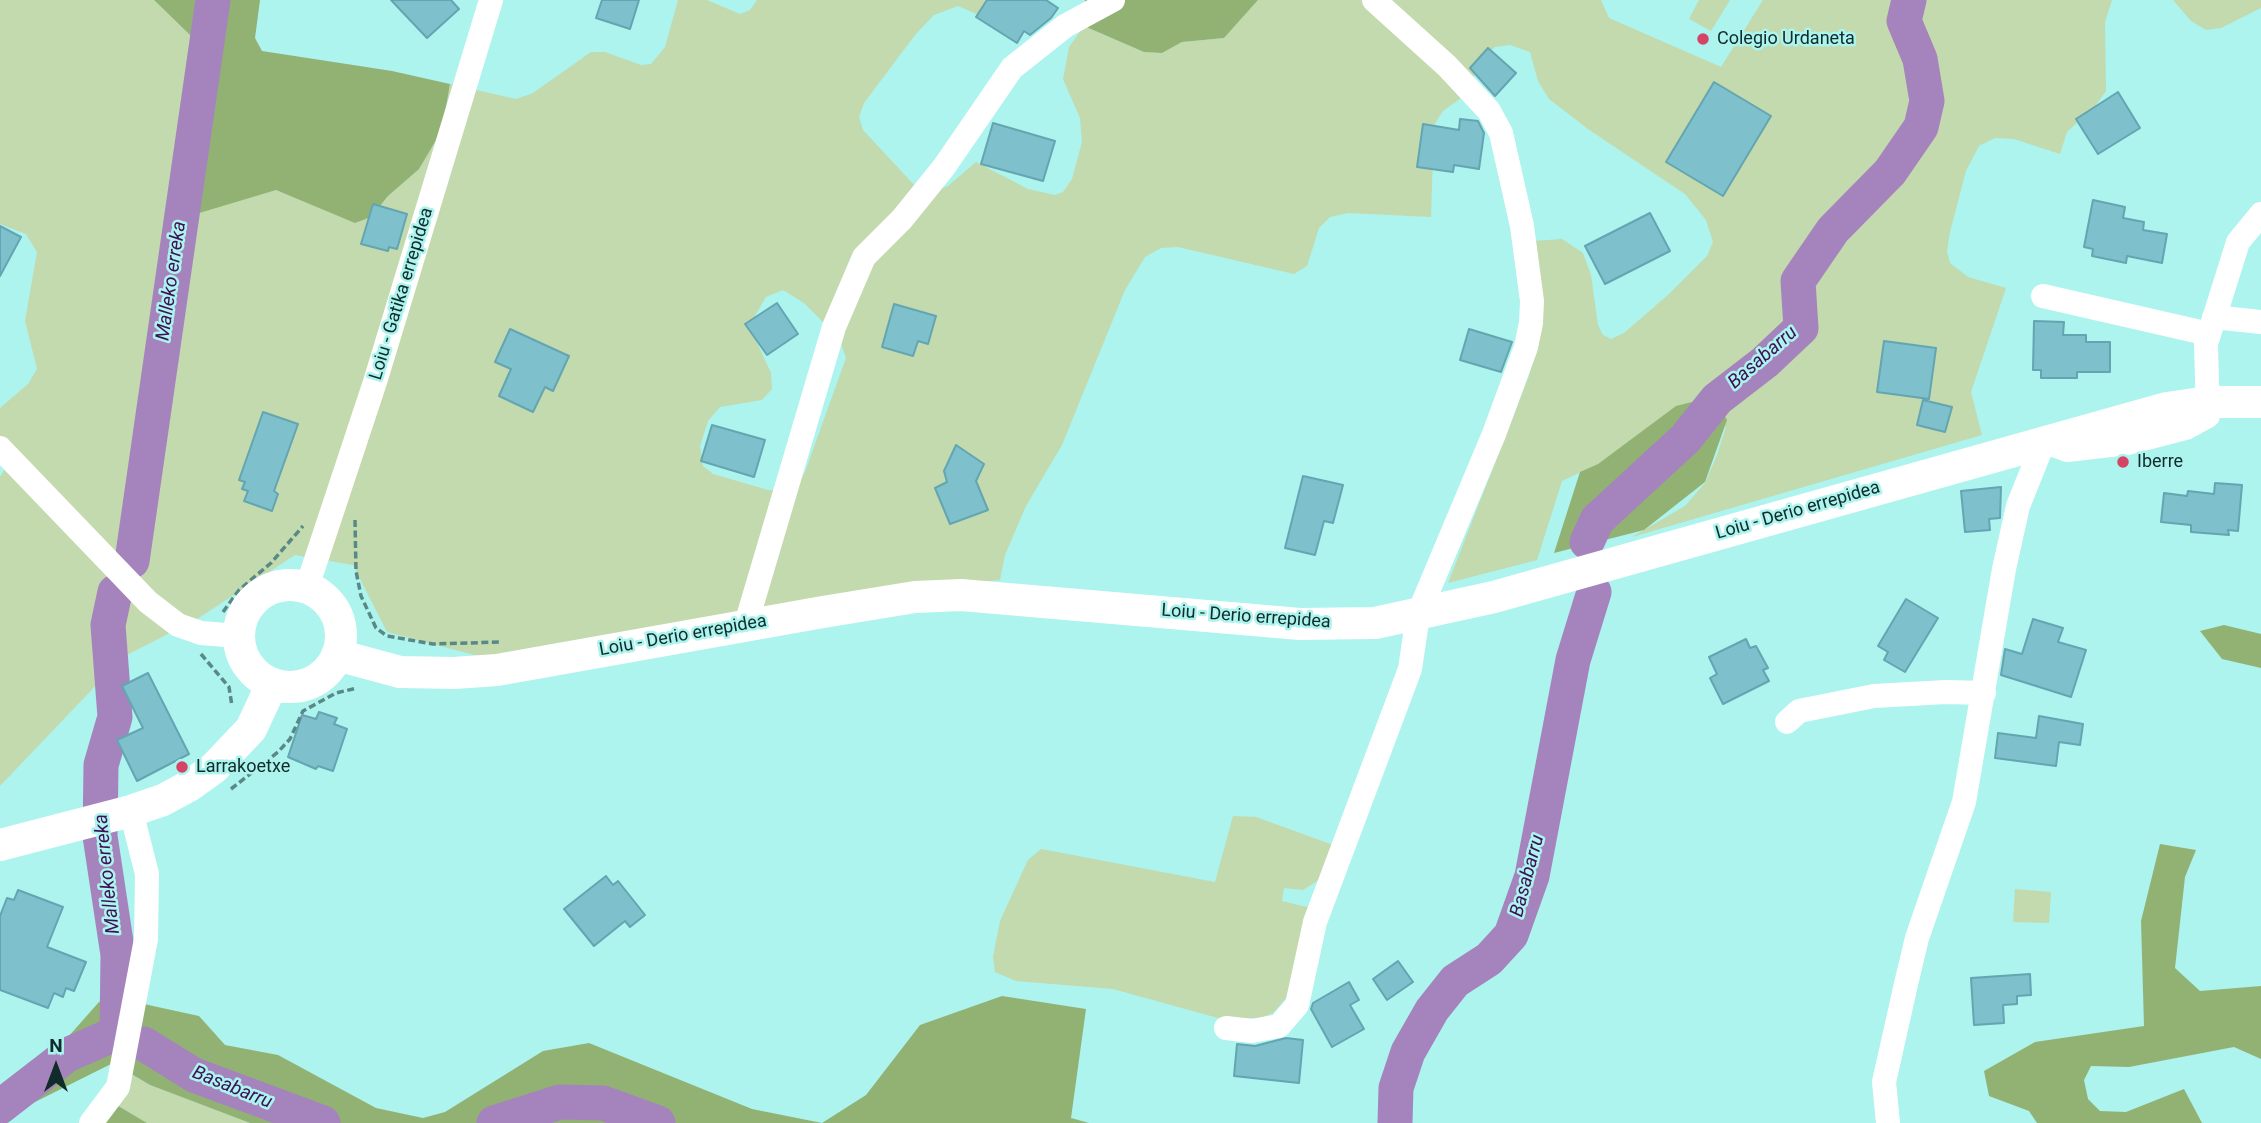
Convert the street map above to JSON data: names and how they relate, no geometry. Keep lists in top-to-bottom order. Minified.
{"streets":{"main road":["Loiu - Derio errepidea"],"street":["Loiu - Gatika errepidea"]},"crossings":[["Loiu - Gatika errepidea","Loiu - Derio errepidea"]],"water":["Malleko erreka","Basabarru"],"places":["Colegio Urdaneta","Iberre","Larrakoetxe"],"north":"top"}
